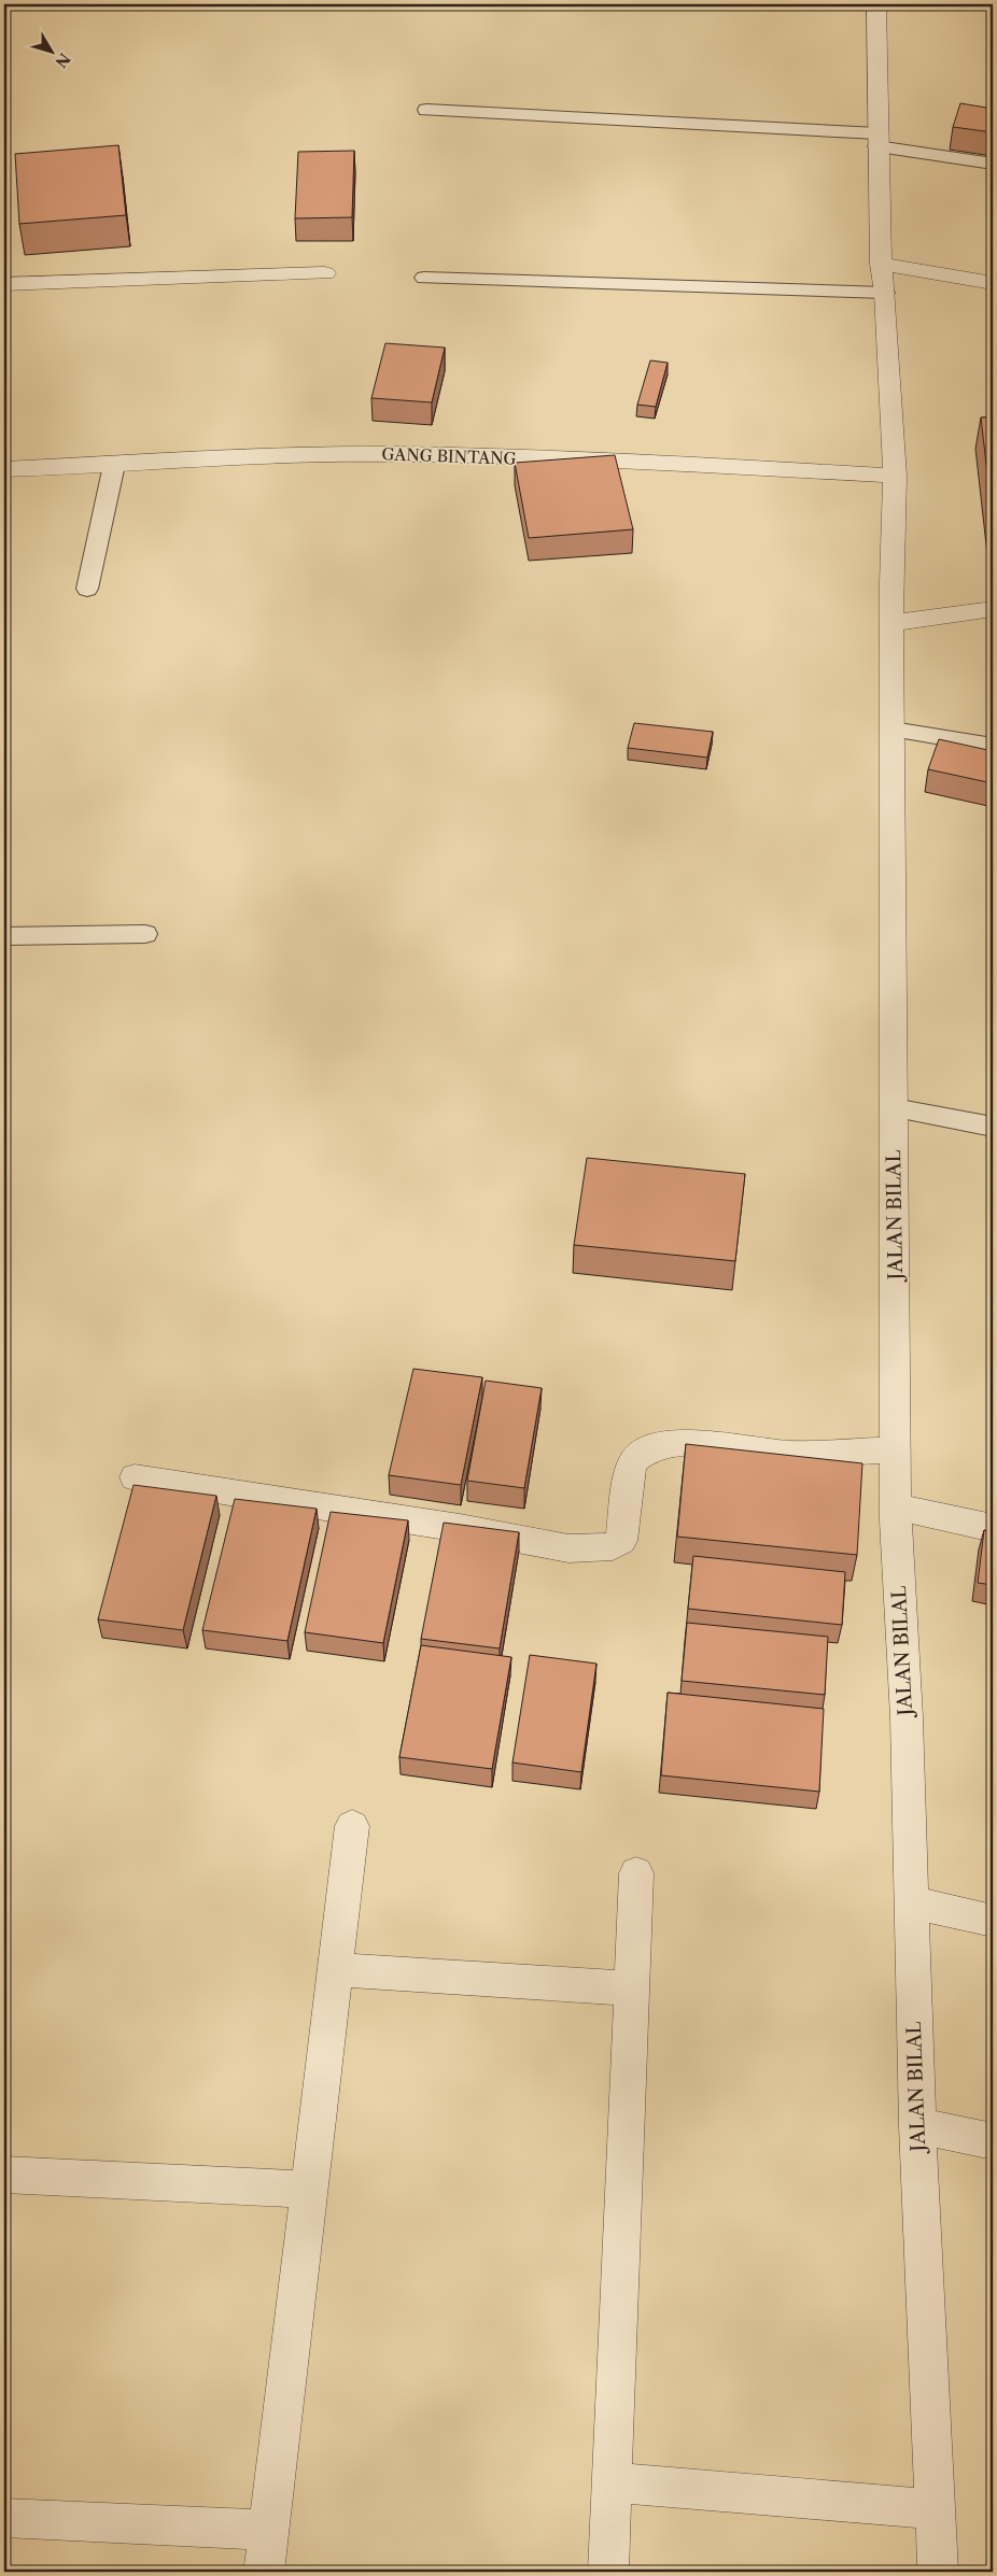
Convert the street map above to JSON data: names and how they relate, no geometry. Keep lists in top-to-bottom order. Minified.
{"streets":{"street":["GANG BINTANG","JALAN BILAL"]},"crossings":[["GANG BINTANG","JALAN BILAL"]],"north":"bottom right"}
